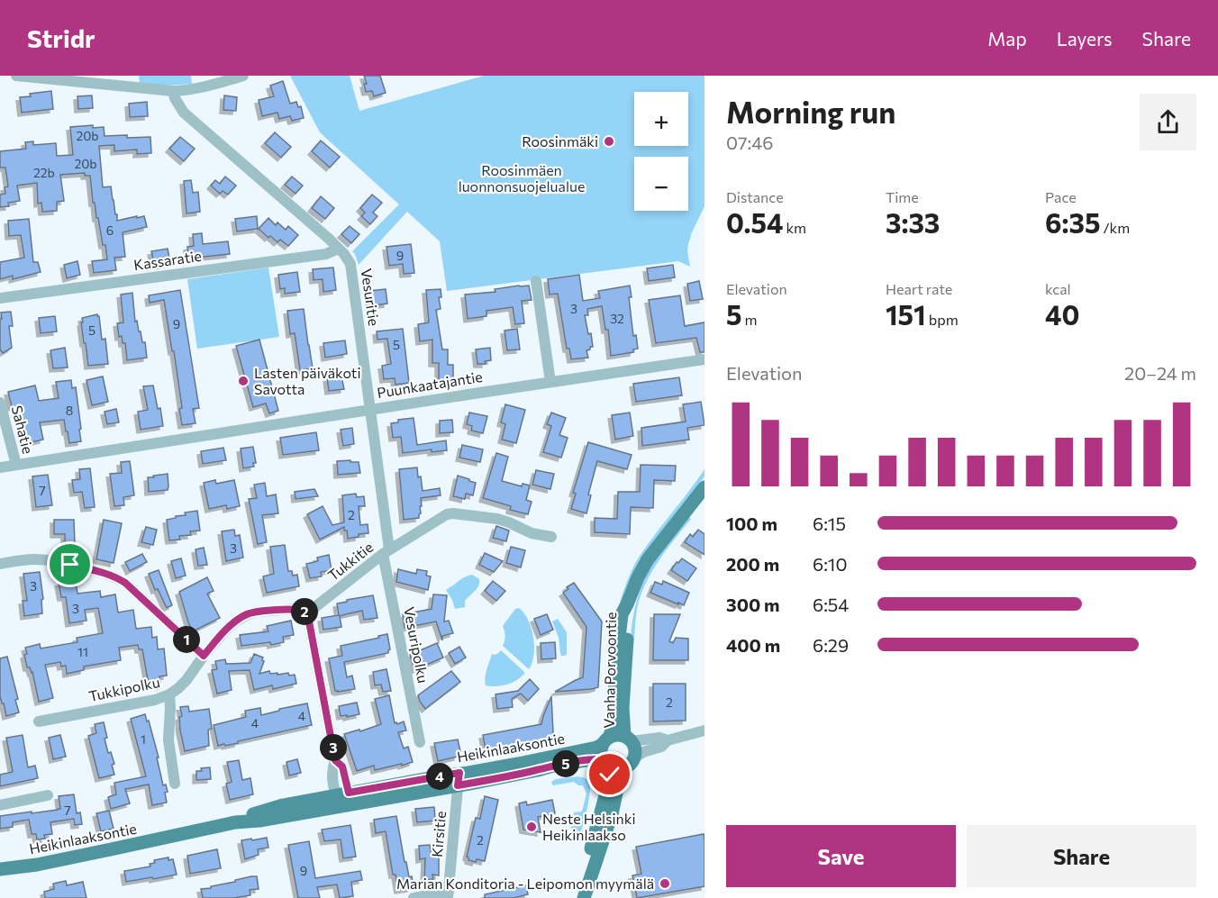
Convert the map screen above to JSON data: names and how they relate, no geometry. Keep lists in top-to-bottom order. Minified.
{"streets":{"main road":["Vanha Porvoontie","Heikinlaaksontie"],"street":["Kassaratie","Vesuritie","Puunkaatajantie","Sahatie","Tukkitie","Vesuripolku","Tukkipolku","Kirsitie"]},"crossings":[["Kassaratie","Vesuritie"],["Vesuritie","Puunkaatajantie"],["Vesuritie","Tukkitie"],["Vesuritie","Vesuripolku"],["Puunkaatajantie","Sahatie"],["Tukkitie","Vesuripolku"],["Tukkitie","Tukkipolku"],["Vanha Porvoontie","Heikinlaaksontie"],["Heikinlaaksontie","Kirsitie"]],"parks":["Roosinmäen luonnonsuojelualue"],"places":["Roosinmäki","Lasten päiväkoti Savotta","Neste Helsinki Heikinlaakso","Marian Konditoria - Leipomon myymälä"],"house_numbers":["20b","20b","22b","6","9","3","32","9","5","5","8","7","2","3","3","3","11","2","4","4","1","7","2","9"],"page":{"header":"Stridr","nav":["Map","Layers","Share"],"heading":["Morning run","07:46"],"map_buttons":["+","−"],"stats":[["Distance","0.54 km"],["Time","3:33"],["Pace","6:35 /km"],["Elevation","5 m"],["Heart rate","151 bpm"],["kcal","40"]],"chart":["Elevation","20–24 m"],"list":[{"name":"100 m","note":"6:15"},{"name":"200 m","note":"6:10"},{"name":"300 m","note":"6:54"},{"name":"400 m","note":"6:29"}],"pins":["2","1","3","5","4"],"buttons":["Save","Share"]}}
